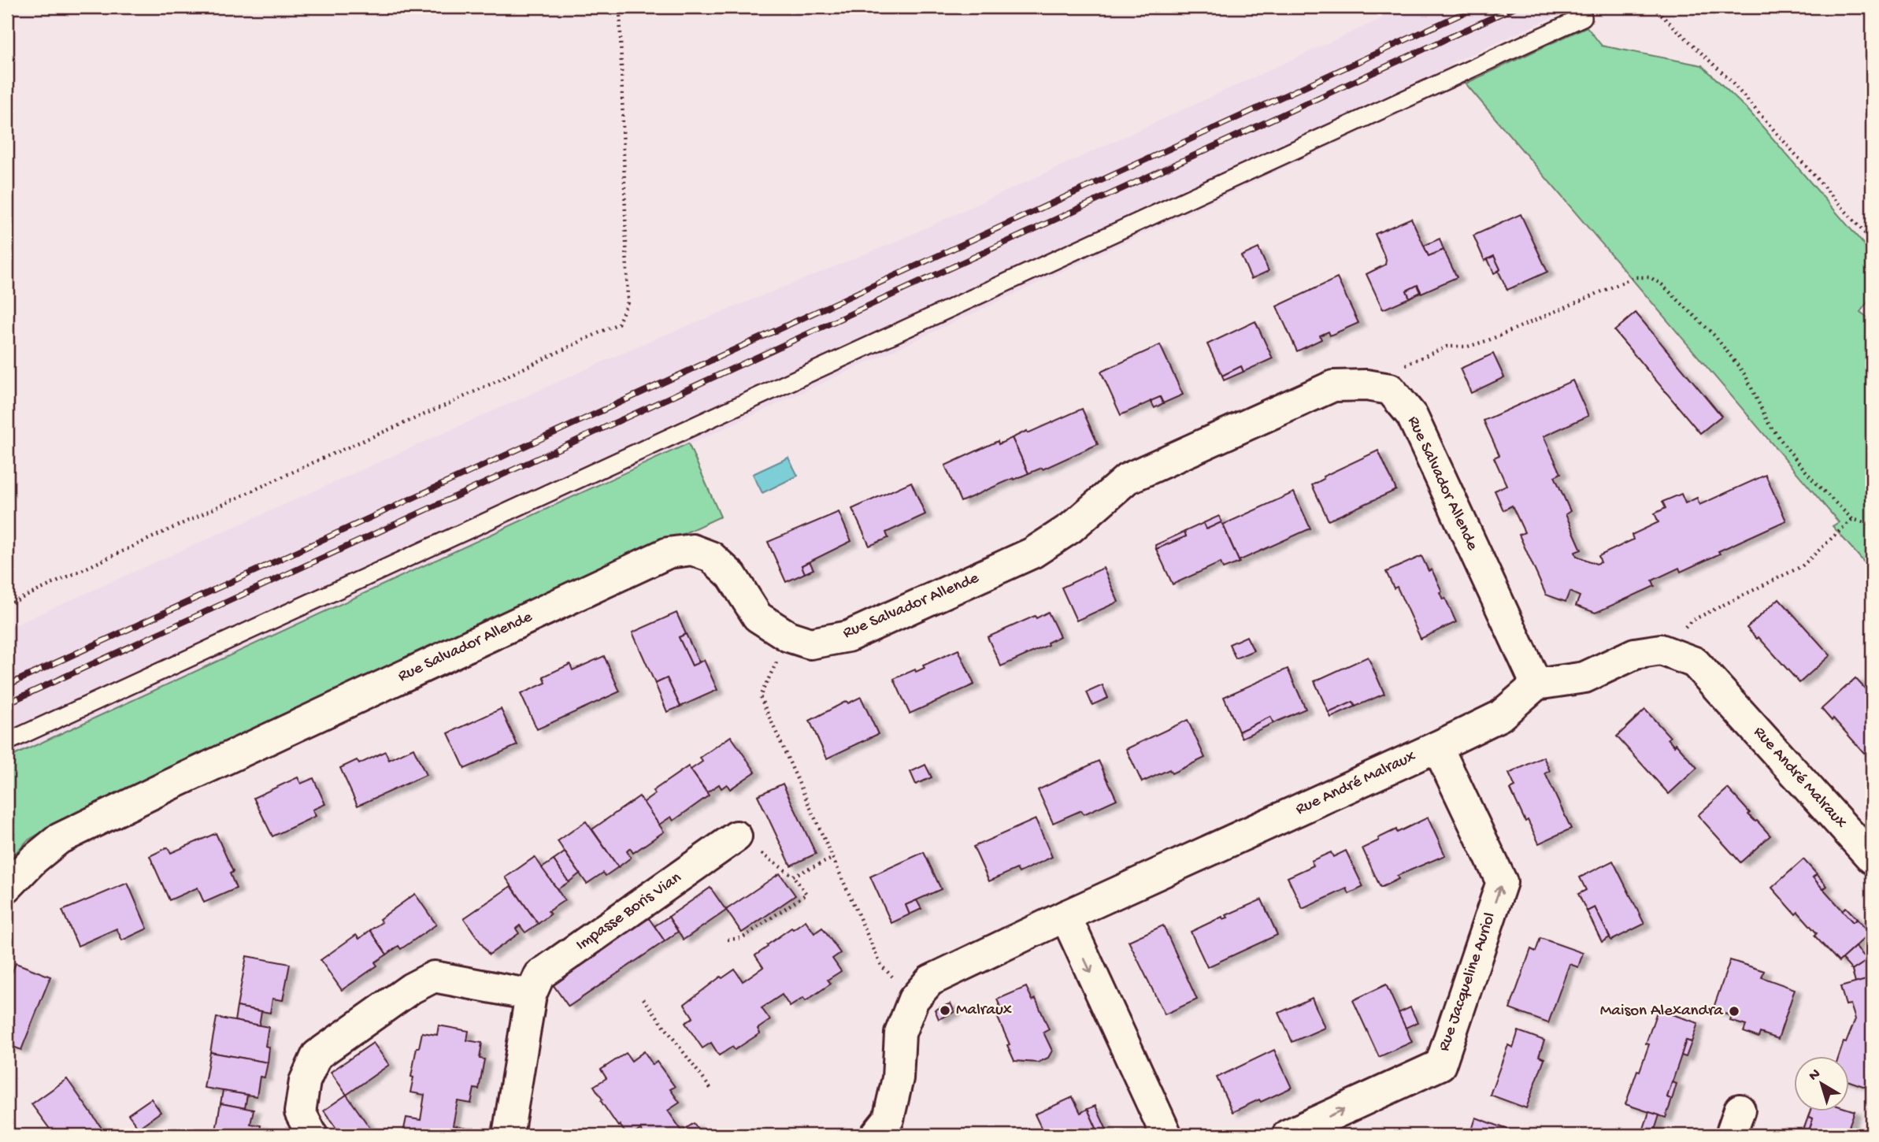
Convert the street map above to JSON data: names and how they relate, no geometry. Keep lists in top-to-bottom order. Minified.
{"streets":{"street":["Rue Salvador Allende","Rue André Malraux","Impasse Boris Vian","Rue Jacqueline Auriol"]},"crossings":[["Rue Salvador Allende","Rue André Malraux"],["Rue André Malraux","Rue Jacqueline Auriol"]],"one_way":["Rue Jacqueline Auriol"],"places":["Malraux","Maison Alexandra"],"north":"top left"}
